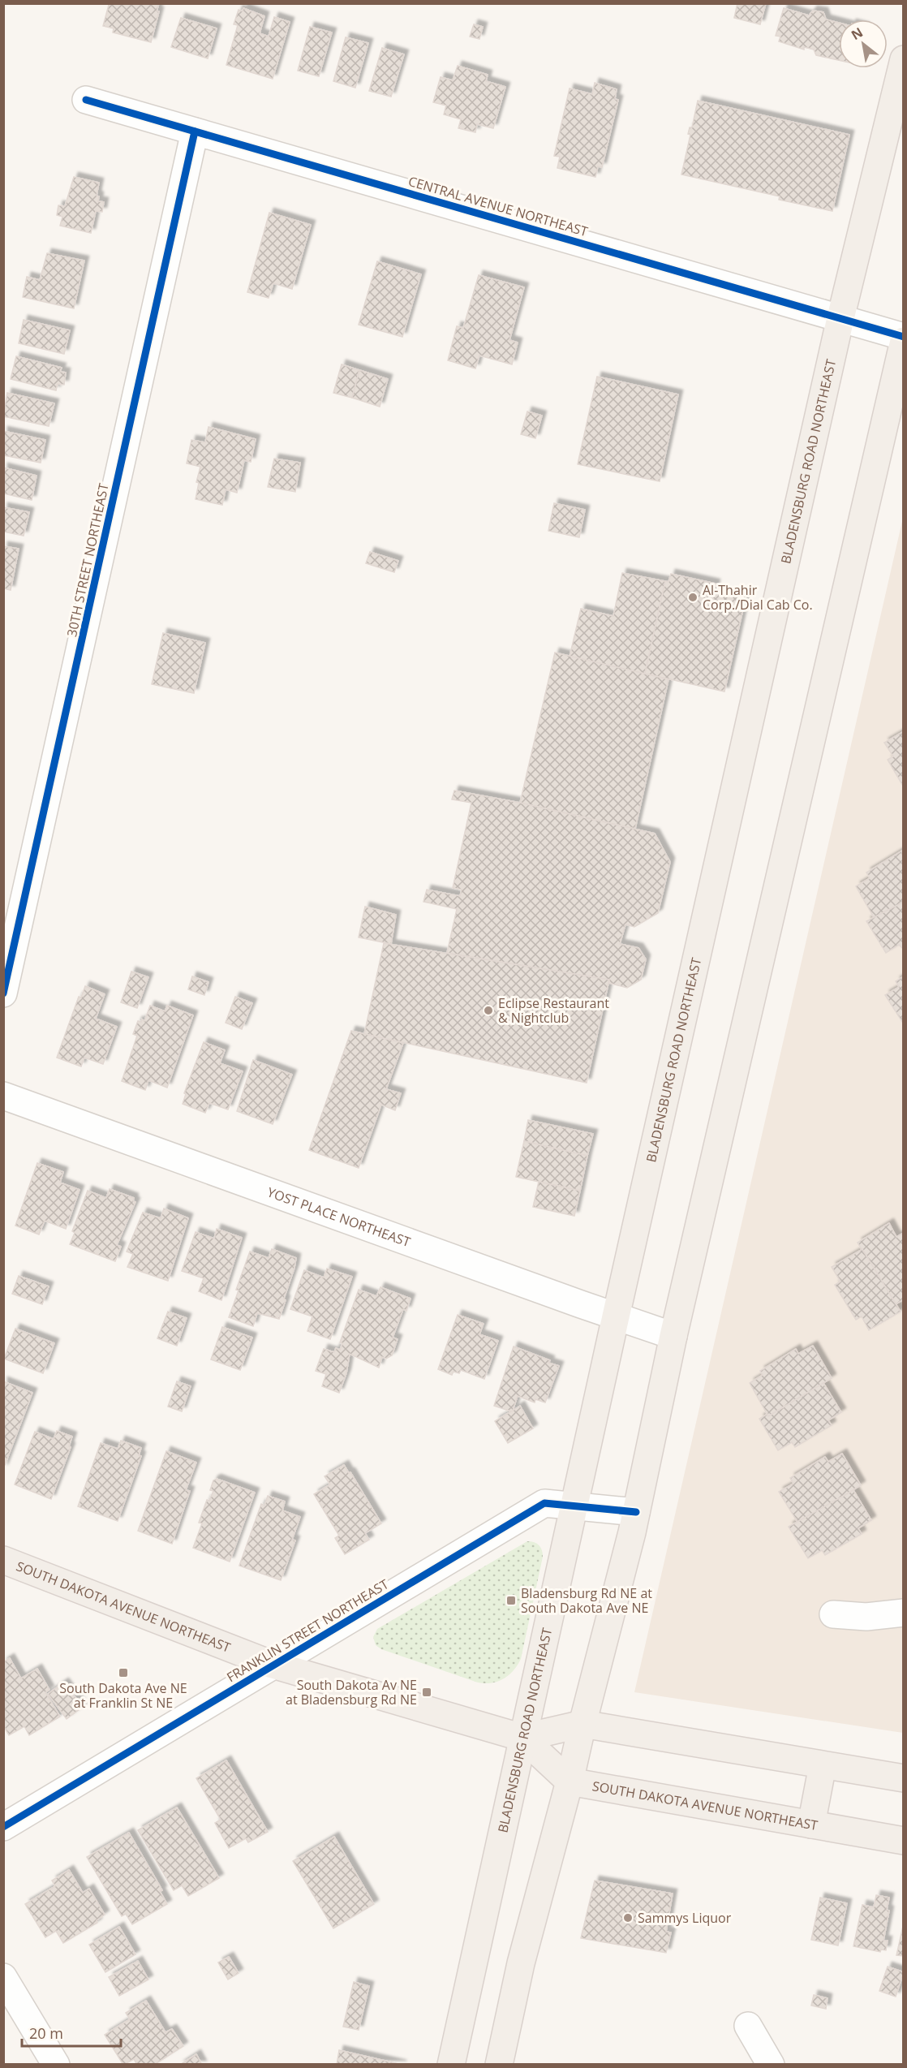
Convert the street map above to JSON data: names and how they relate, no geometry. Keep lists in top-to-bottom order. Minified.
{"streets":{"main road":["BLADENSBURG ROAD NORTHEAST","SOUTH DAKOTA AVENUE NORTHEAST"],"street":["CENTRAL AVENUE NORTHEAST","30TH STREET NORTHEAST","YOST PLACE NORTHEAST","FRANKLIN STREET NORTHEAST"]},"crossings":[["CENTRAL AVENUE NORTHEAST","BLADENSBURG ROAD NORTHEAST"],["CENTRAL AVENUE NORTHEAST","30TH STREET NORTHEAST"],["BLADENSBURG ROAD NORTHEAST","YOST PLACE NORTHEAST"],["BLADENSBURG ROAD NORTHEAST","SOUTH DAKOTA AVENUE NORTHEAST"],["BLADENSBURG ROAD NORTHEAST","FRANKLIN STREET NORTHEAST"],["SOUTH DAKOTA AVENUE NORTHEAST","FRANKLIN STREET NORTHEAST"]],"places":{"other":["Al-Thahir Corp./Dial Cab Co.","Eclipse Restaurant & Nightclub","Sammys Liquor"],"transit":["Bladensburg Rd NE at South Dakota Ave NE","South Dakota Ave NE at Franklin St NE","South Dakota Av NE at Bladensburg Rd NE"]},"scale_bar":"20 m","north":"top left"}
